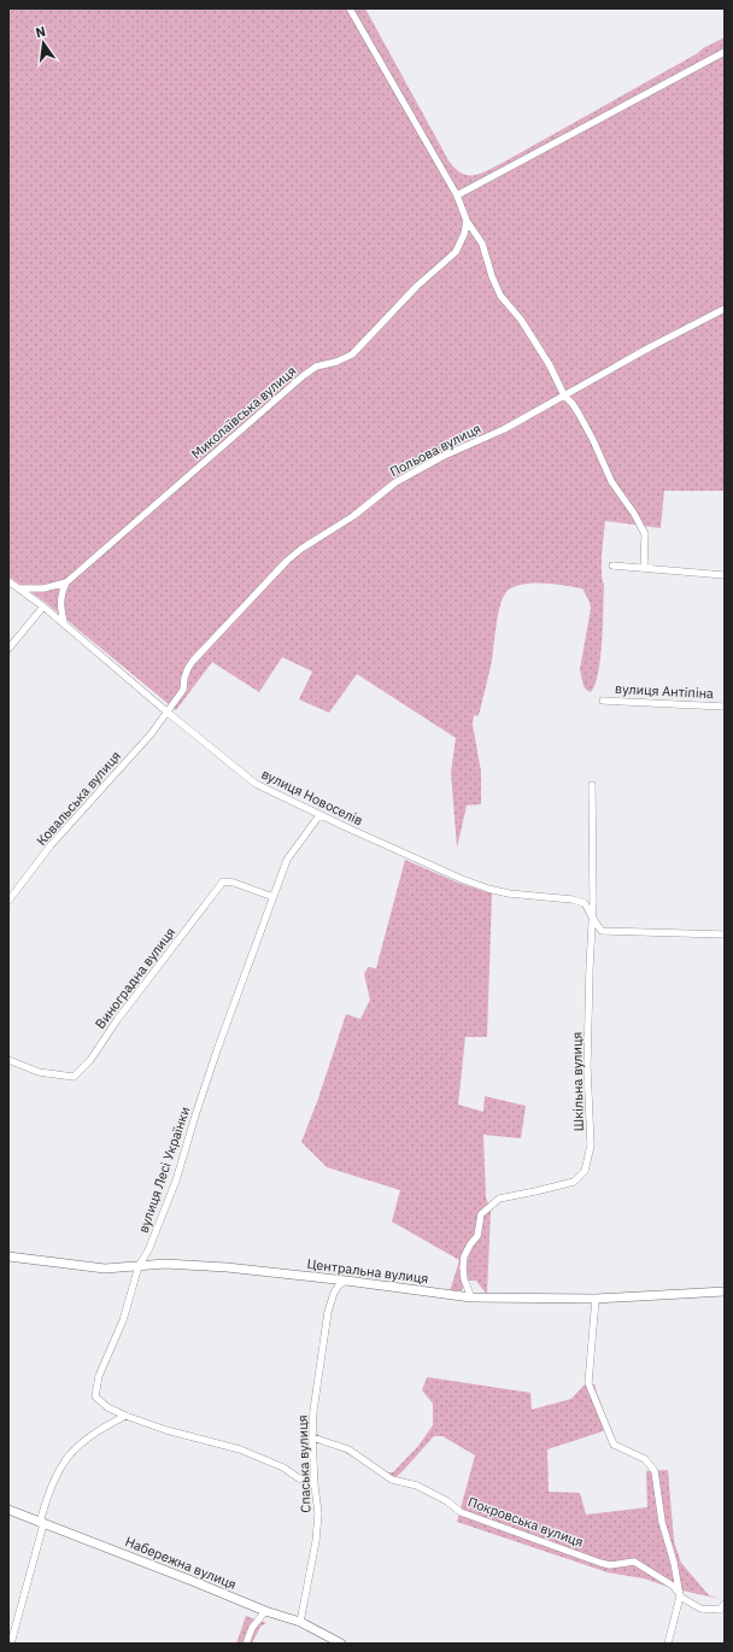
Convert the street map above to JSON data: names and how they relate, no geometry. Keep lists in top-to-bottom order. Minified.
{"streets":{"street":["Миколаївська вулиця","Польова вулиця","вулиця Антіпіна","вулиця Новоселів","Ковальська вулиця","Виноградна вулиця","Шкільна вулиця","вулиця Лесі Українки","Центральна вулиця","Спаська вулиця","Покровська вулиця","Набережна вулиця"]},"crossings":[["Миколаївська вулиця","вулиця Новоселів"],["Польова вулиця","вулиця Новоселів"],["Польова вулиця","Ковальська вулиця"],["вулиця Новоселів","Ковальська вулиця"],["вулиця Новоселів","Шкільна вулиця"],["вулиця Новоселів","вулиця Лесі Українки"],["Виноградна вулиця","вулиця Лесі Українки"],["Шкільна вулиця","Центральна вулиця"],["вулиця Лесі Українки","Центральна вулиця"],["Центральна вулиця","Спаська вулиця"],["Спаська вулиця","Покровська вулиця"],["Спаська вулиця","Набережна вулиця"]],"north":"top"}
